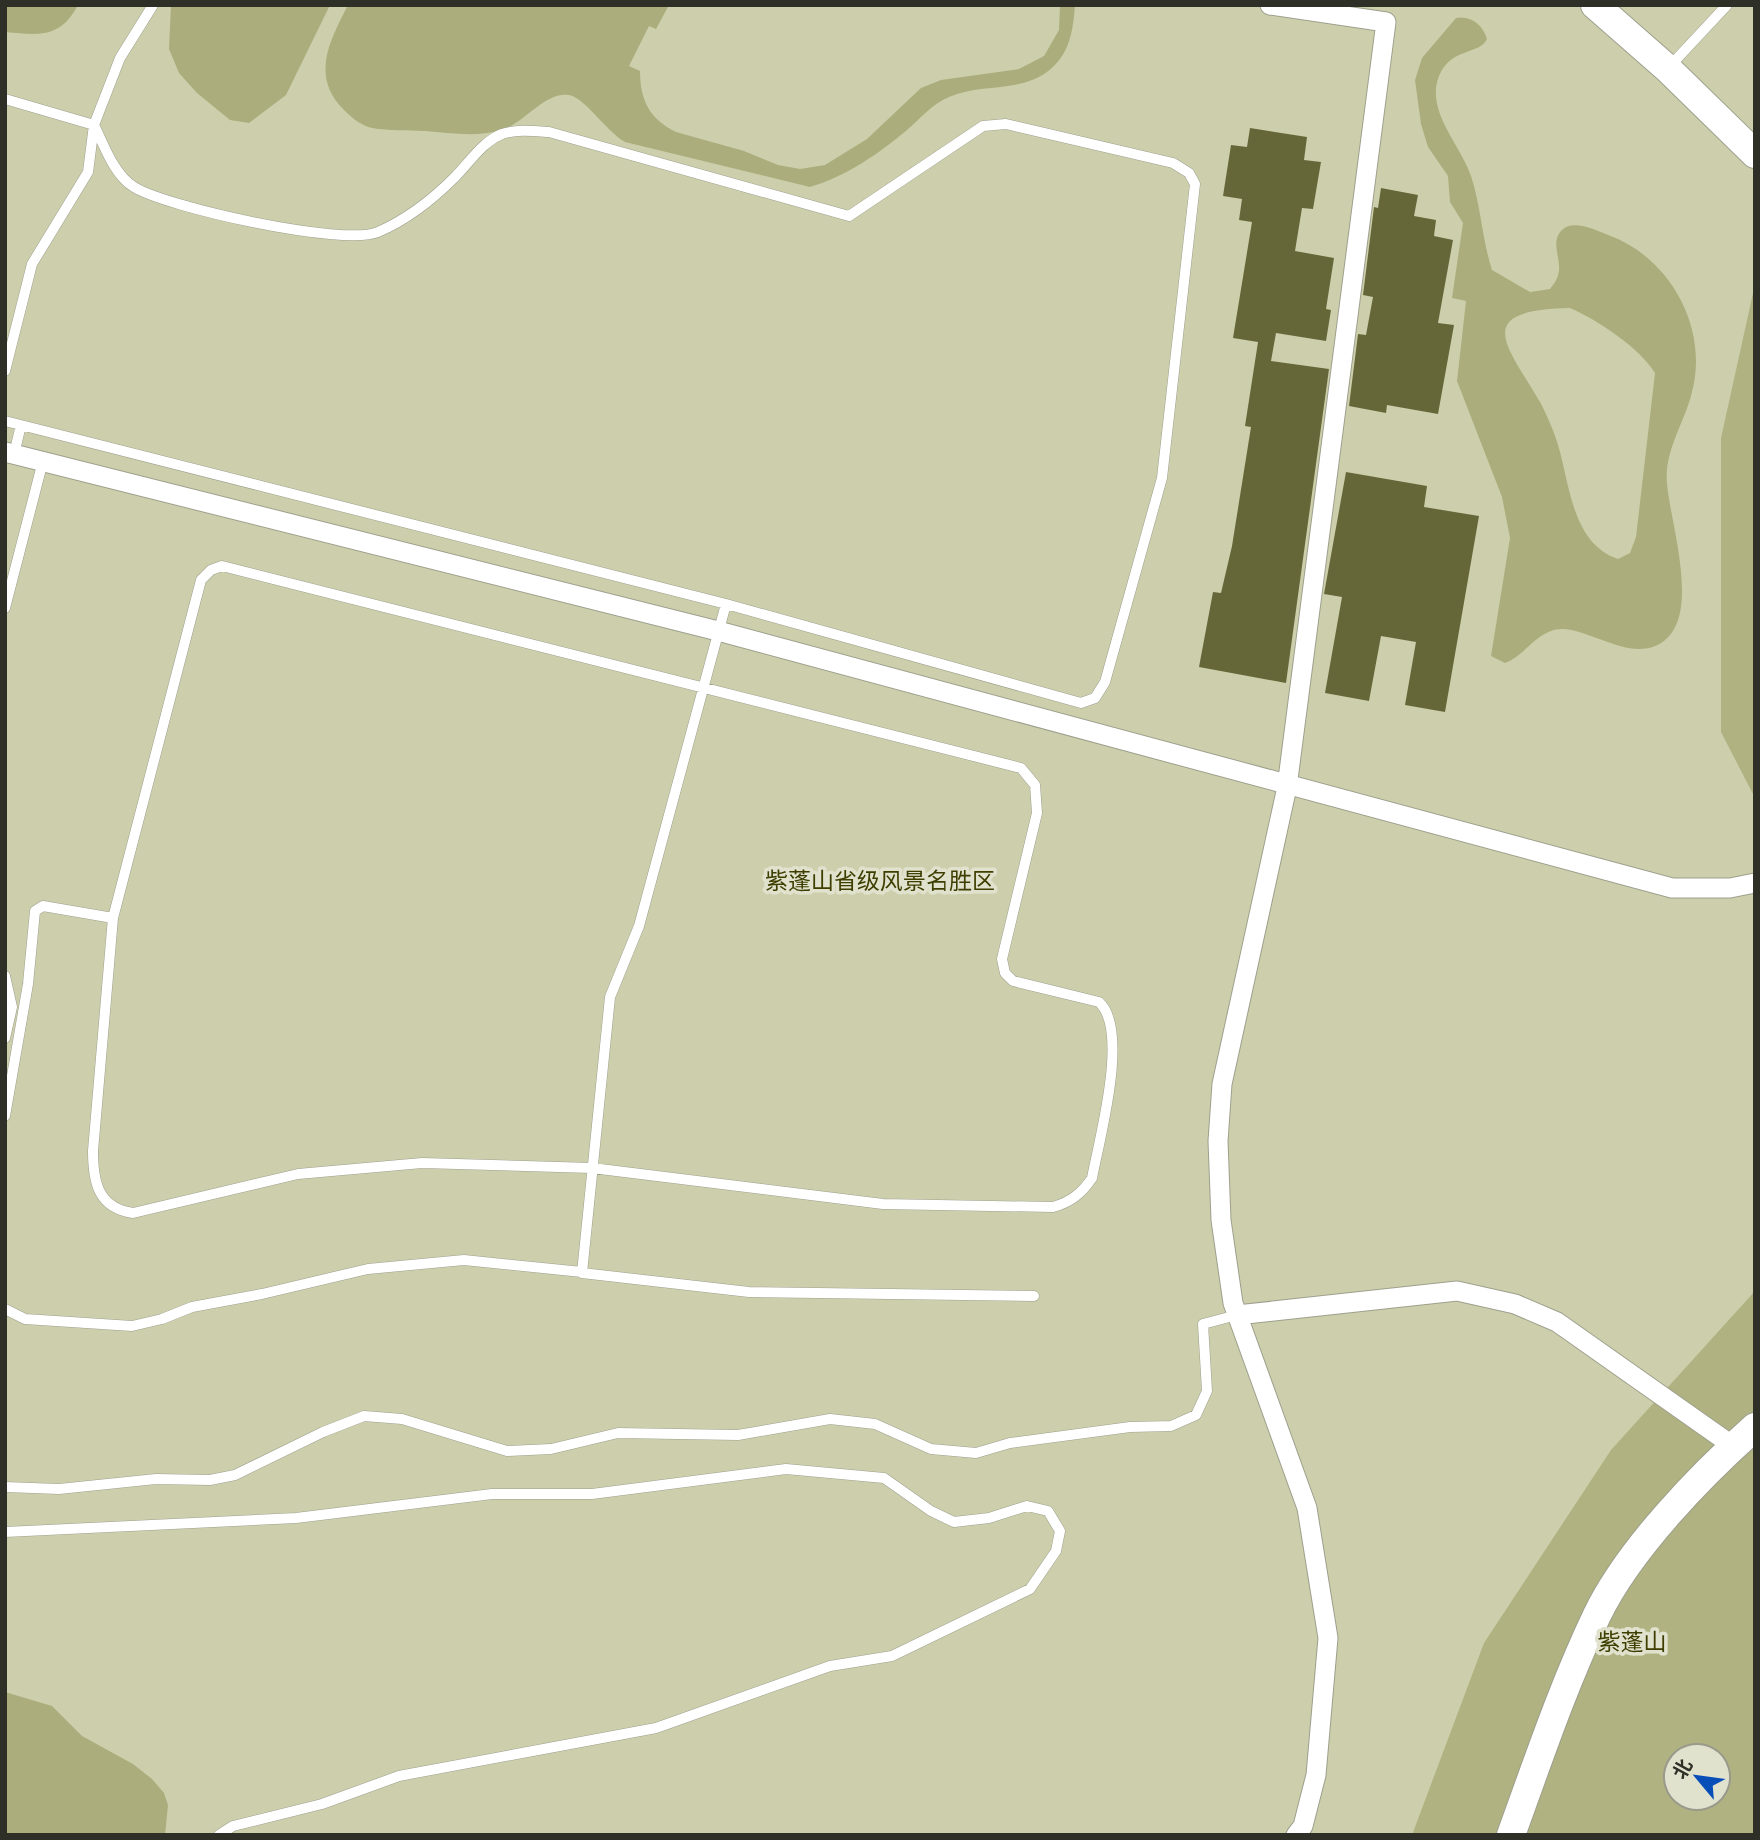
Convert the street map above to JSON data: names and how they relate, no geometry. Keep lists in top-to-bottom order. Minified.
{"parks":["紫蓬山省级风景名胜区","紫蓬山"],"north":"top left"}
